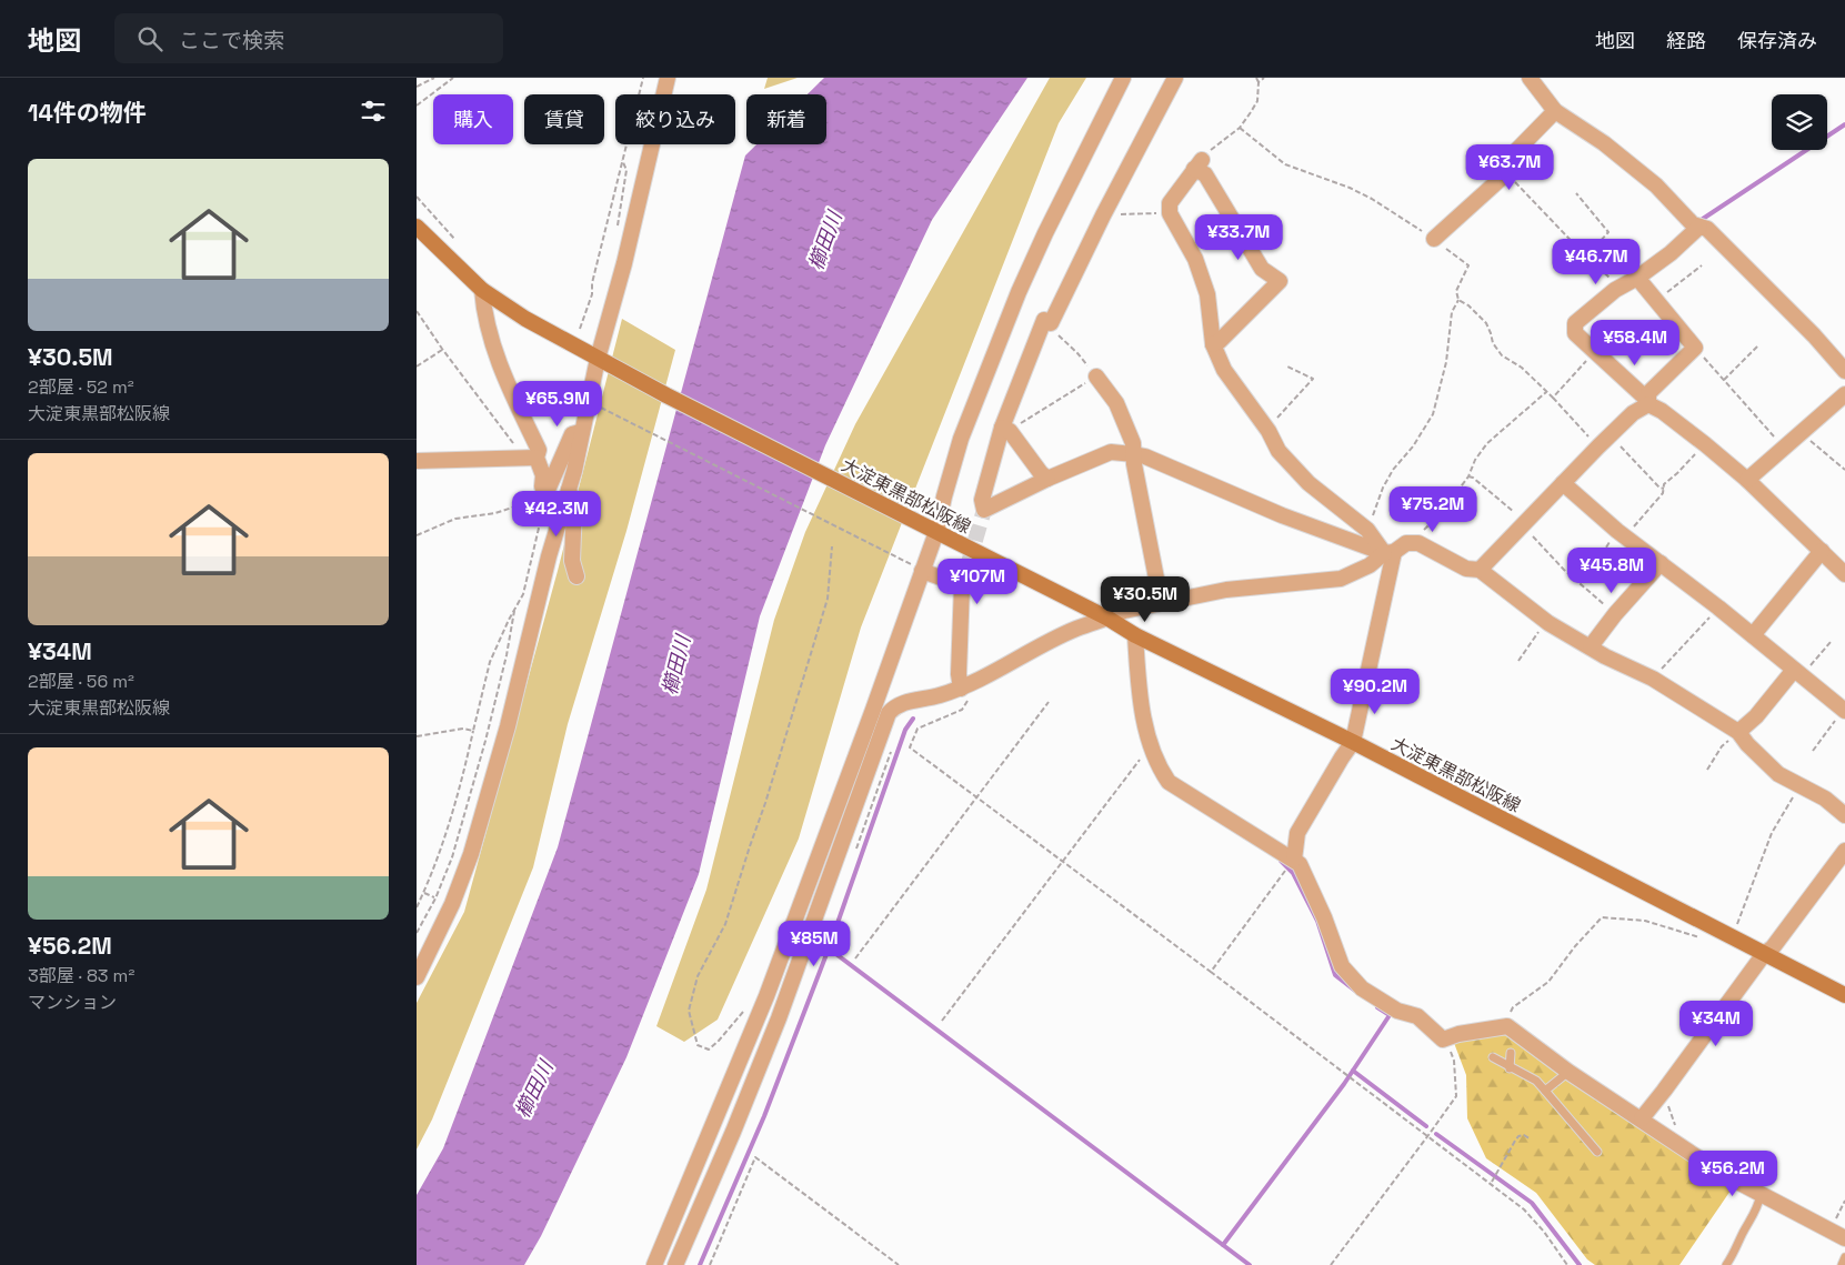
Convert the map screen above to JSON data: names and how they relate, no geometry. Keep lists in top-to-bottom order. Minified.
{"streets":{"main road":["大淀東黒部松阪線"]},"water":["櫛田川"],"page":{"header":"地図","search":"ここで検索","nav":["地図","経路","保存済み"],"heading":"14件の物件","chip":["購入","賃貸","絞り込み","新着"],"list":[{"name":"¥30.5M","note":"2部屋 · 52 m² · 大淀東黒部松阪線"},{"name":"¥34M","note":"2部屋 · 56 m² · 大淀東黒部松阪線"},{"name":"¥56.2M","note":"3部屋 · 83 m² · マンション"}],"price":["¥63.7M","¥33.7M","¥46.7M","¥58.4M","¥65.9M","¥75.2M","¥42.3M","¥45.8M","¥107M","¥30.5M","¥90.2M","¥85M","¥34M","¥56.2M"]}}
